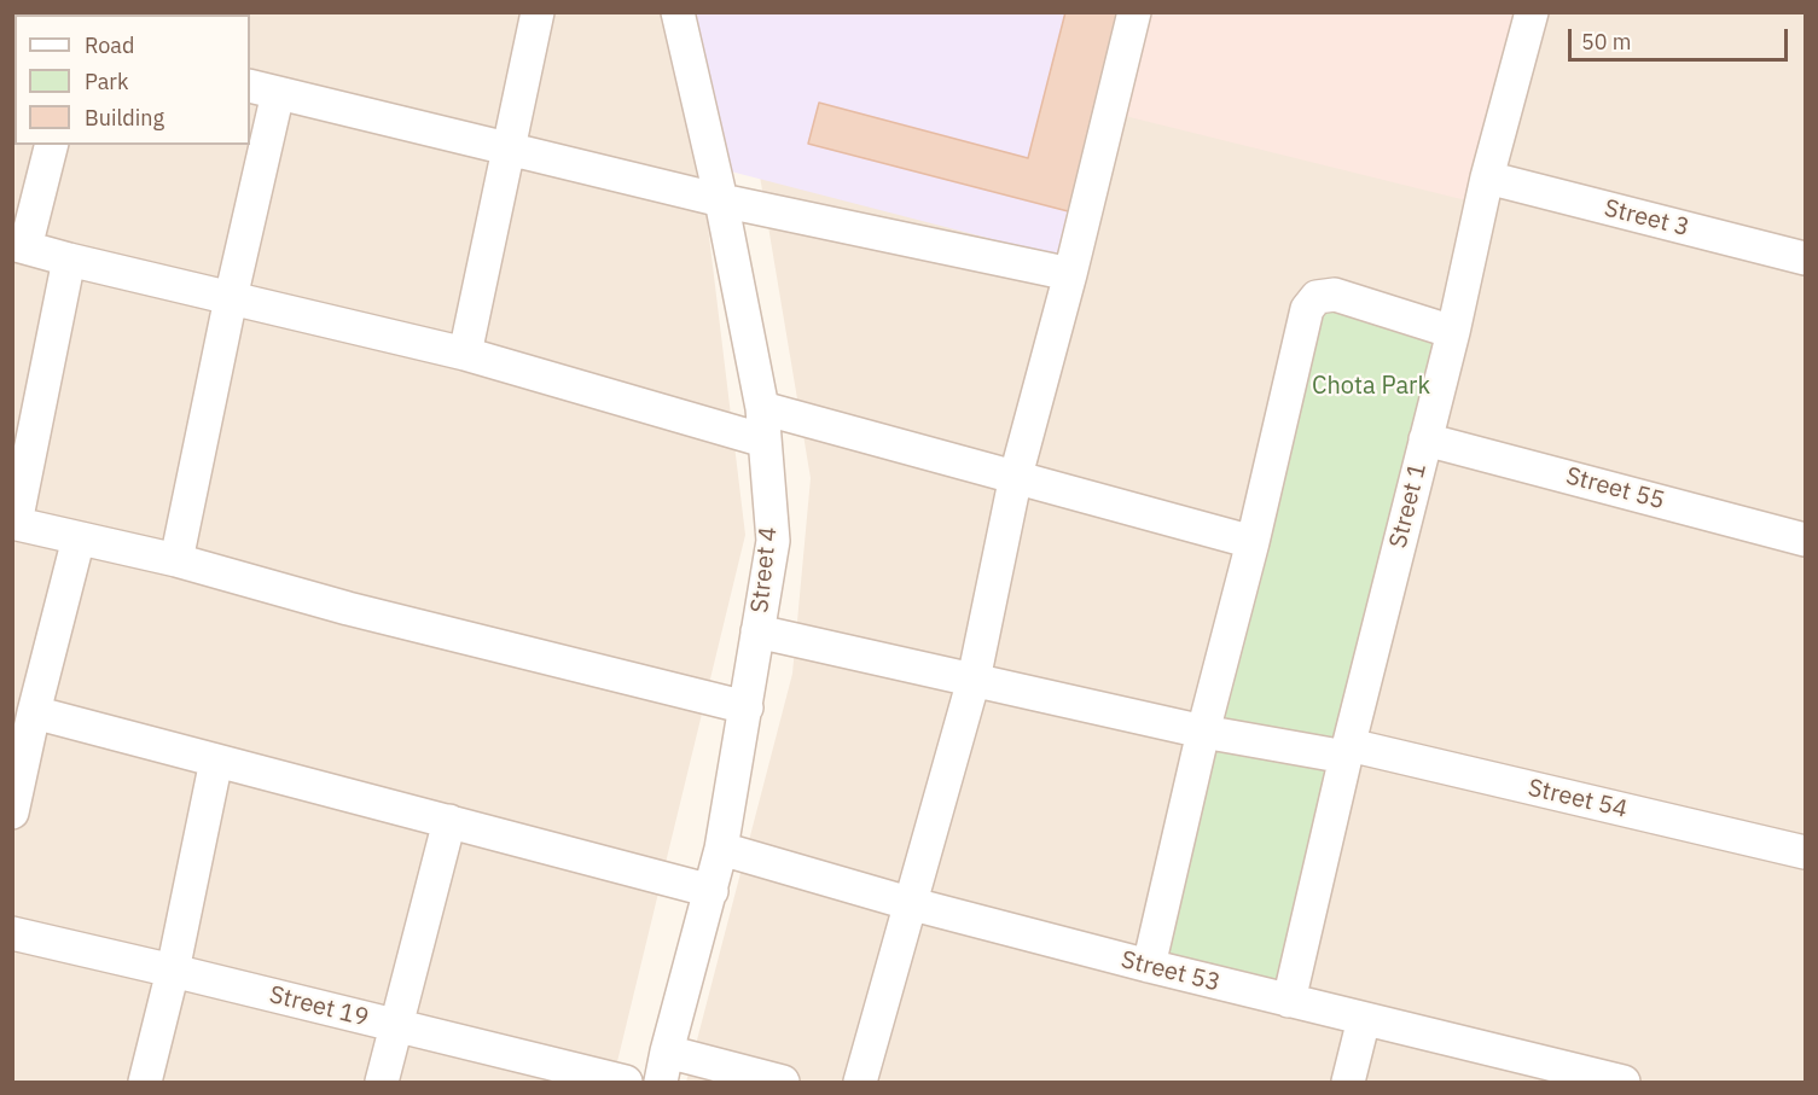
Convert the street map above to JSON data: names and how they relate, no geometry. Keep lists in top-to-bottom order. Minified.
{"streets":{"street":["Street 3","Street 55","Street 1","Street 4","Street 54","Street 53","Street 19"]},"crossings":[["Street 3","Street 1"],["Street 55","Street 1"],["Street 1","Street 54"],["Street 1","Street 53"],["Street 4","Street 54"],["Street 4","Street 53"]],"parks":["Chota Park"],"legend":["Road","Park","Building"],"scale_bar":"50 m"}
